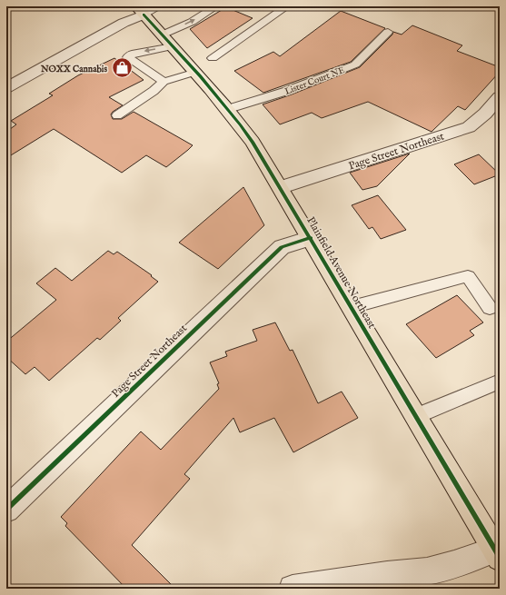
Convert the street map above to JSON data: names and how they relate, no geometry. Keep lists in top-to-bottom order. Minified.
{"streets":{"main road":["Plainfield Avenue Northeast"],"street":["Page Street Northeast"],"lane":["Lister Court NE"]},"crossings":[["Lister Court NE","Plainfield Avenue Northeast"],["Page Street Northeast","Plainfield Avenue Northeast"]],"places":{"shop":["NOXX Cannabis"]}}
